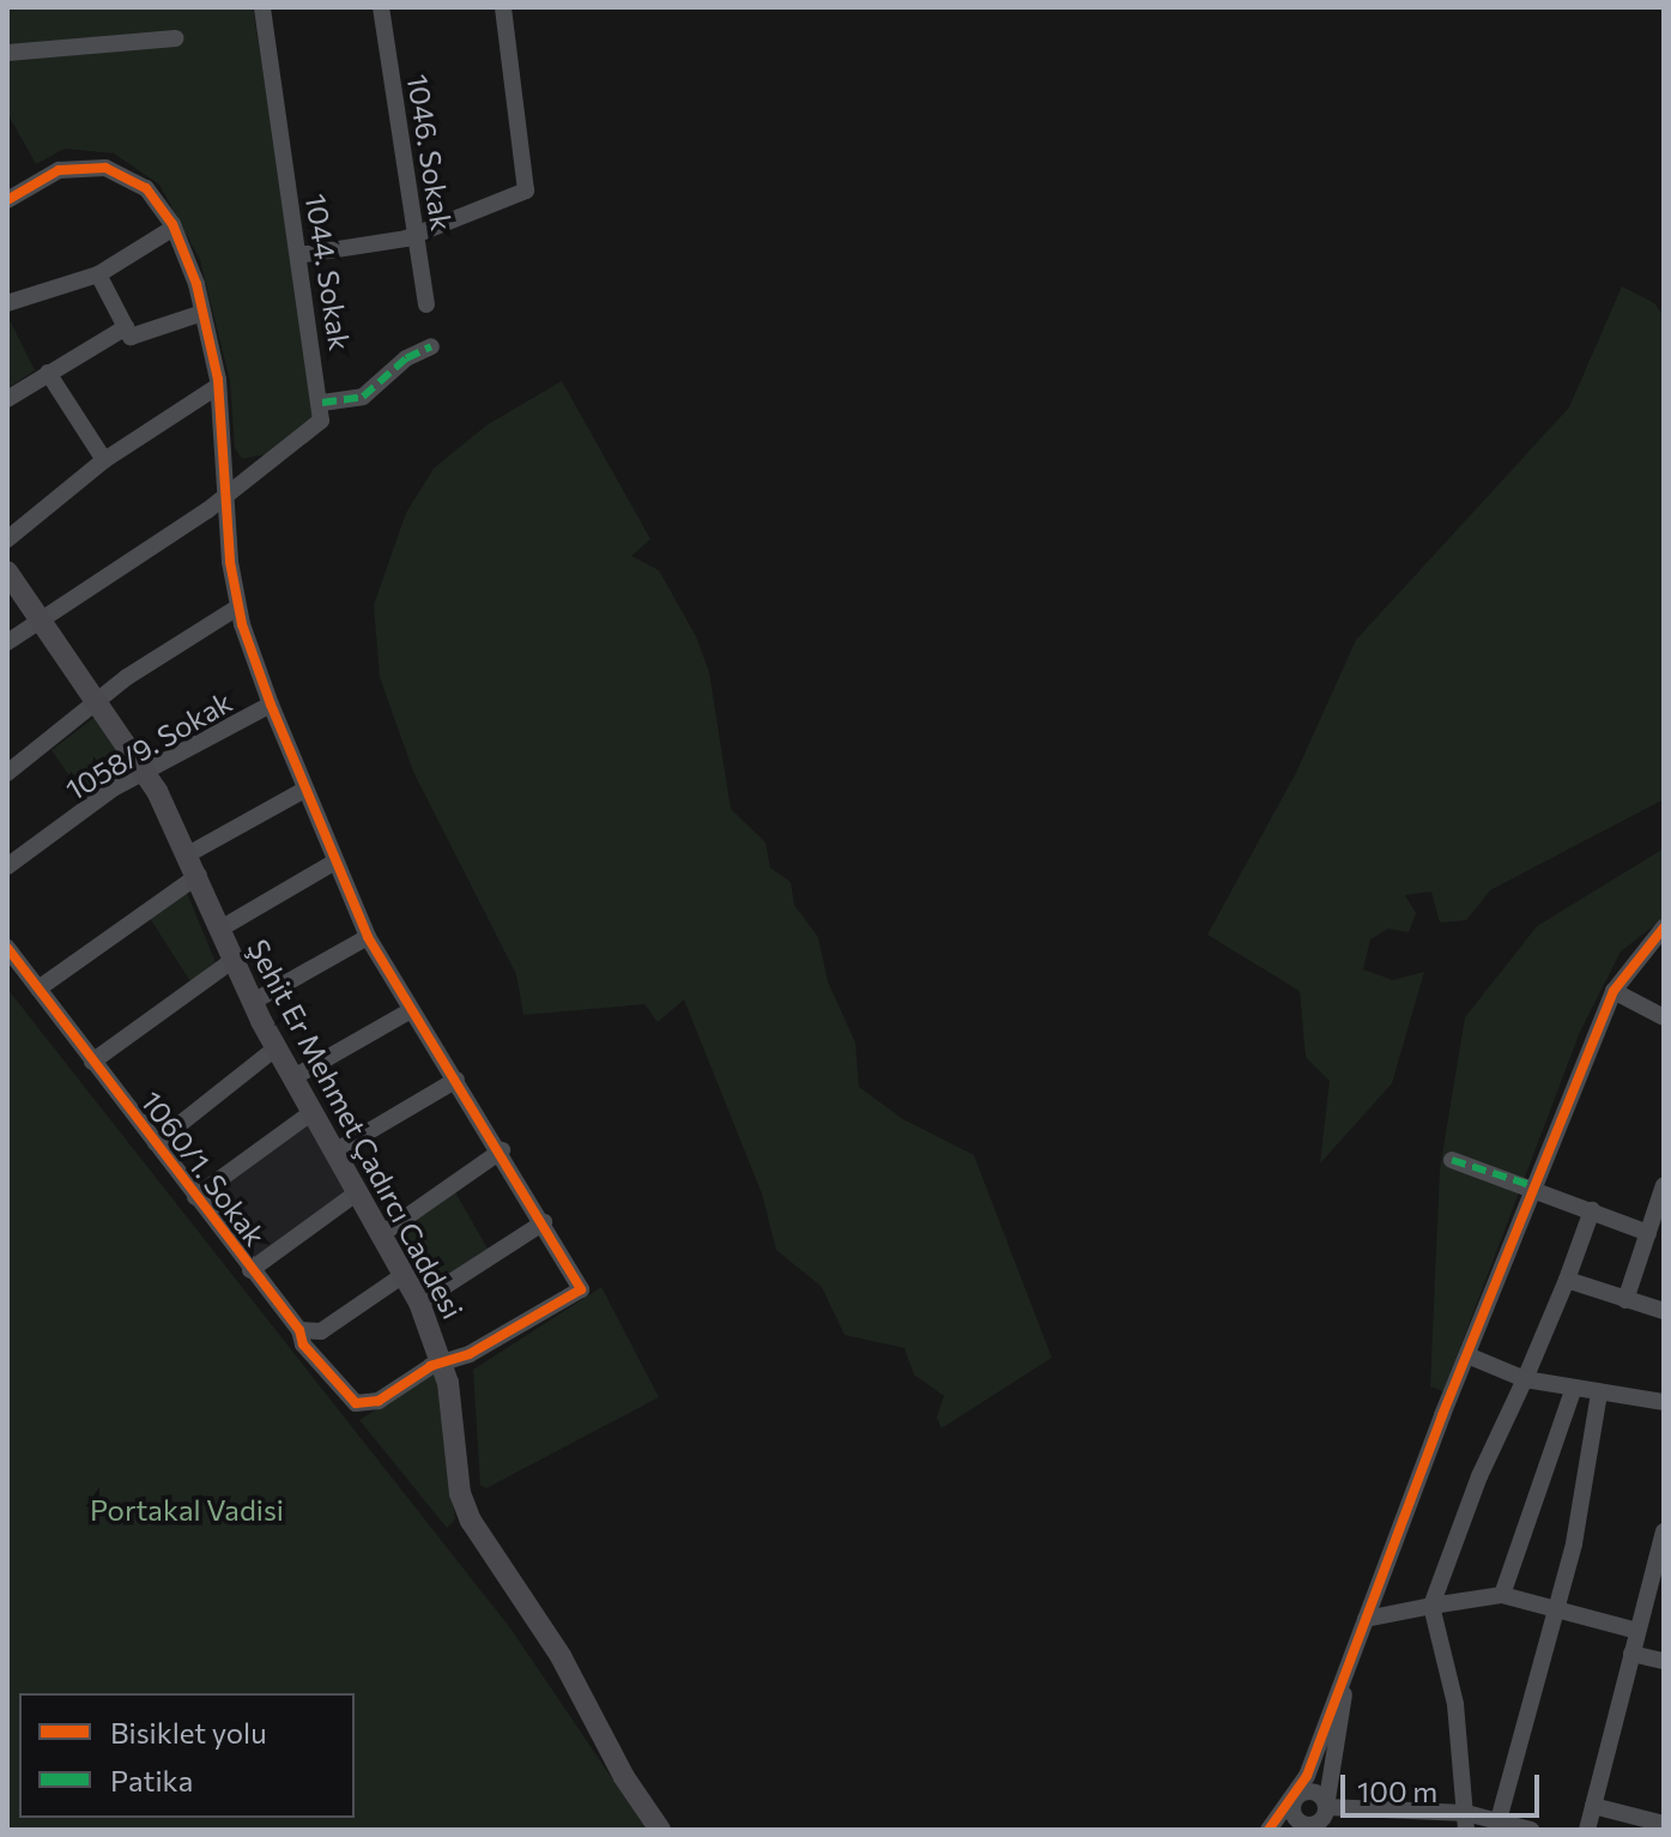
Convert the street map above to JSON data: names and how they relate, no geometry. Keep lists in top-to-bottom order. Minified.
{"streets":{"main road":["Şehit Er Mehmet Çadırcı Caddesi"],"street":["1046. Sokak","1044. Sokak","1058/9. Sokak","1060/1. Sokak"]},"crossings":[["1058/9. Sokak","Şehit Er Mehmet Çadırcı Caddesi"],["Şehit Er Mehmet Çadırcı Caddesi","1060/1. Sokak"]],"parks":["Portakal Vadisi"],"legend":["Bisiklet yolu","Patika"],"scale_bar":"100 m"}
